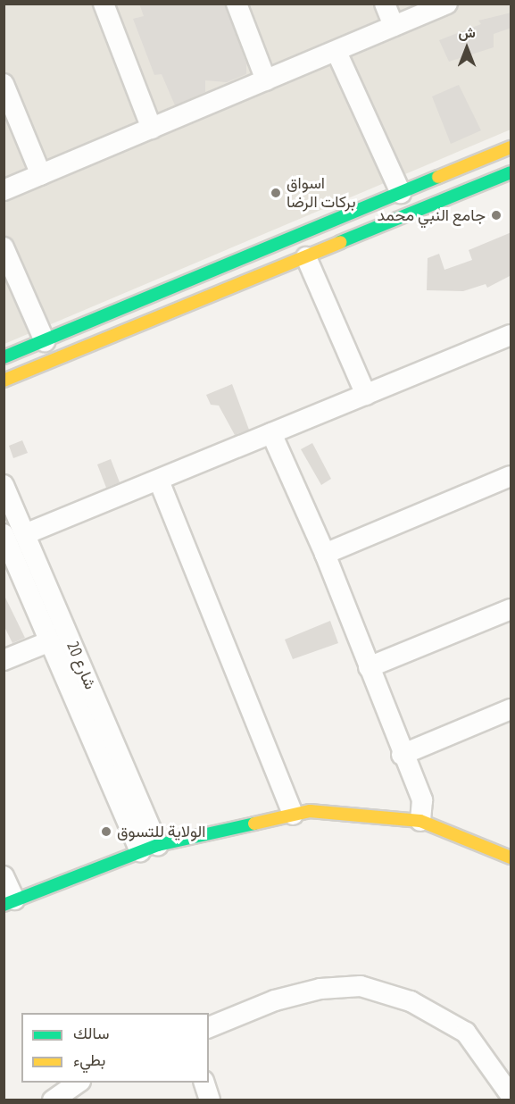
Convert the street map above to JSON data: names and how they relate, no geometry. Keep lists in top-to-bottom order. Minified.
{"streets":{"street":["شارع 20"]},"places":["اسواق بركات الرضا","جامع النبي محمد","الولاية للتسوق"],"legend":["سالك","بطيء"],"north":"top"}
